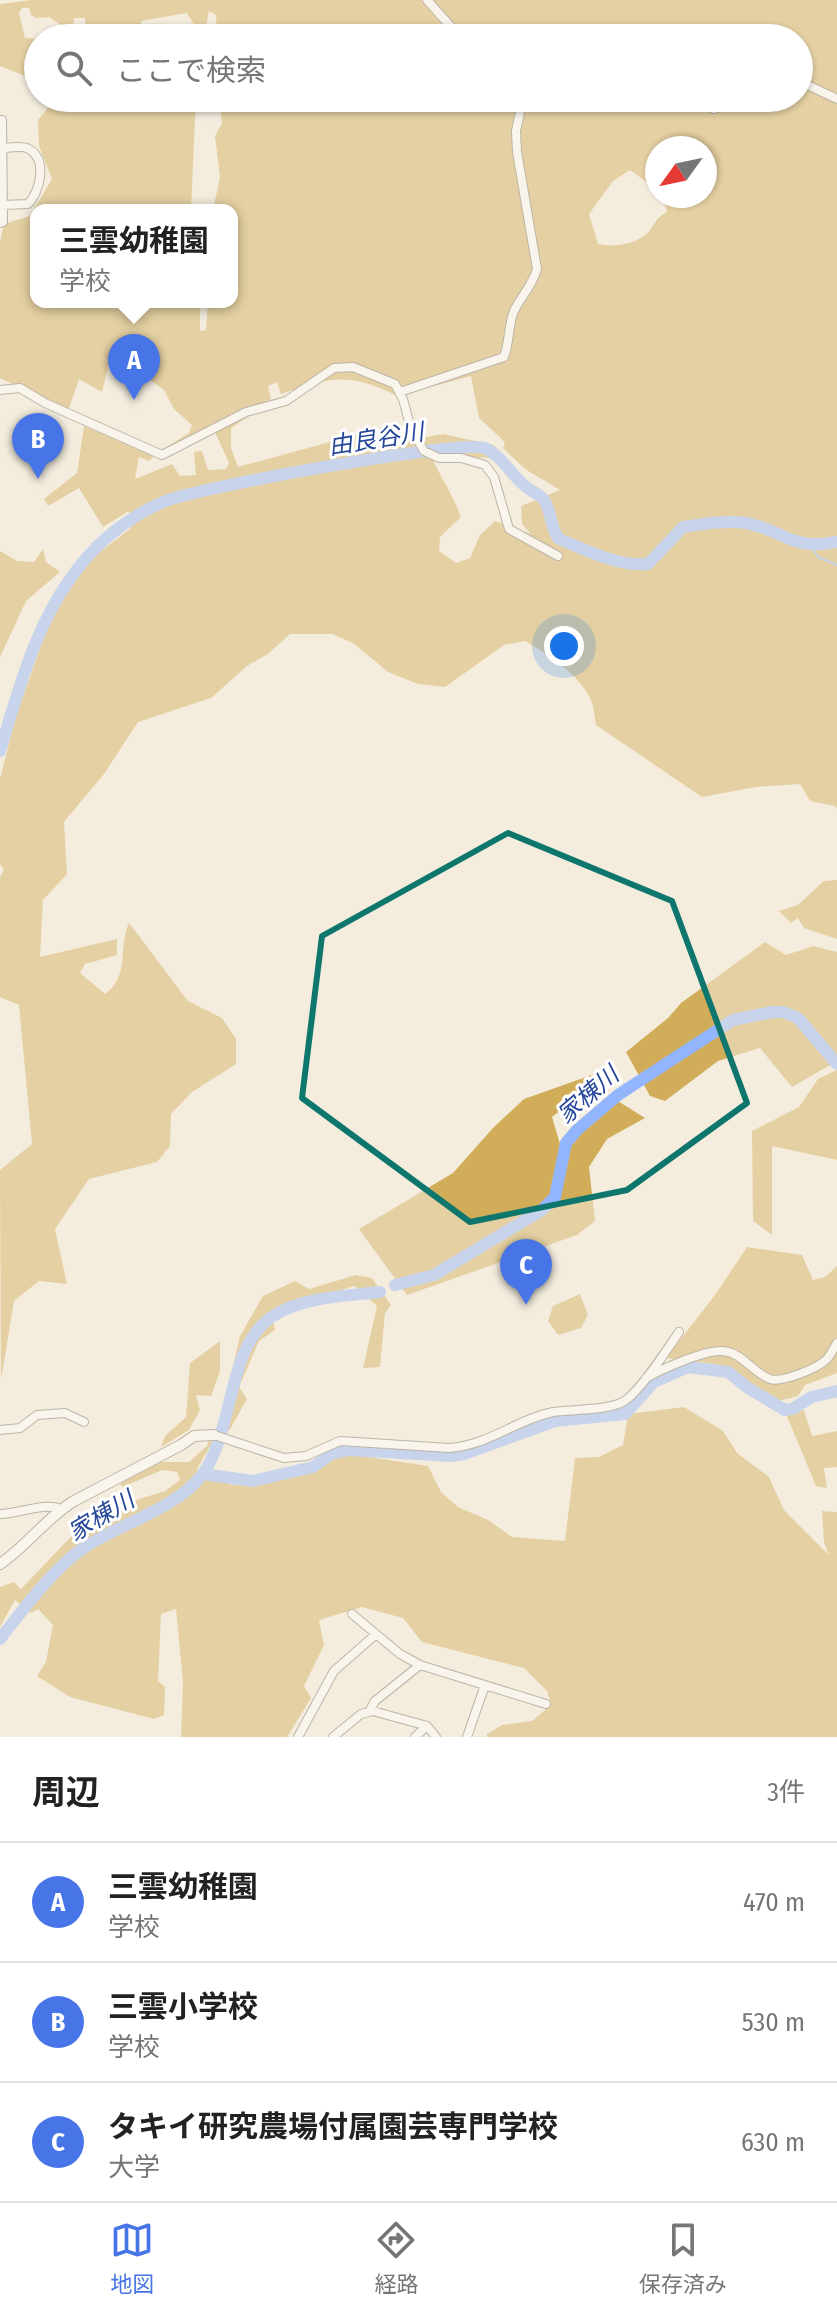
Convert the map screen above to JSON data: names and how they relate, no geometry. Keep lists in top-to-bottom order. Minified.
{"water":["由良谷川","家棟川"],"north":"bottom left","page":{"search":"ここで検索","popup":["三雲幼稚園","学校"],"pins":["A","B","C"],"heading":["周辺","3件"],"list":[{"mark":"A","name":"三雲幼稚園","note":"学校","value":"470 m"},{"mark":"B","name":"三雲小学校","note":"学校","value":"530 m"},{"mark":"C","name":"タキイ研究農場付属園芸専門学校","note":"大学","value":"630 m"}],"nav":["地図","経路","保存済み"]}}
